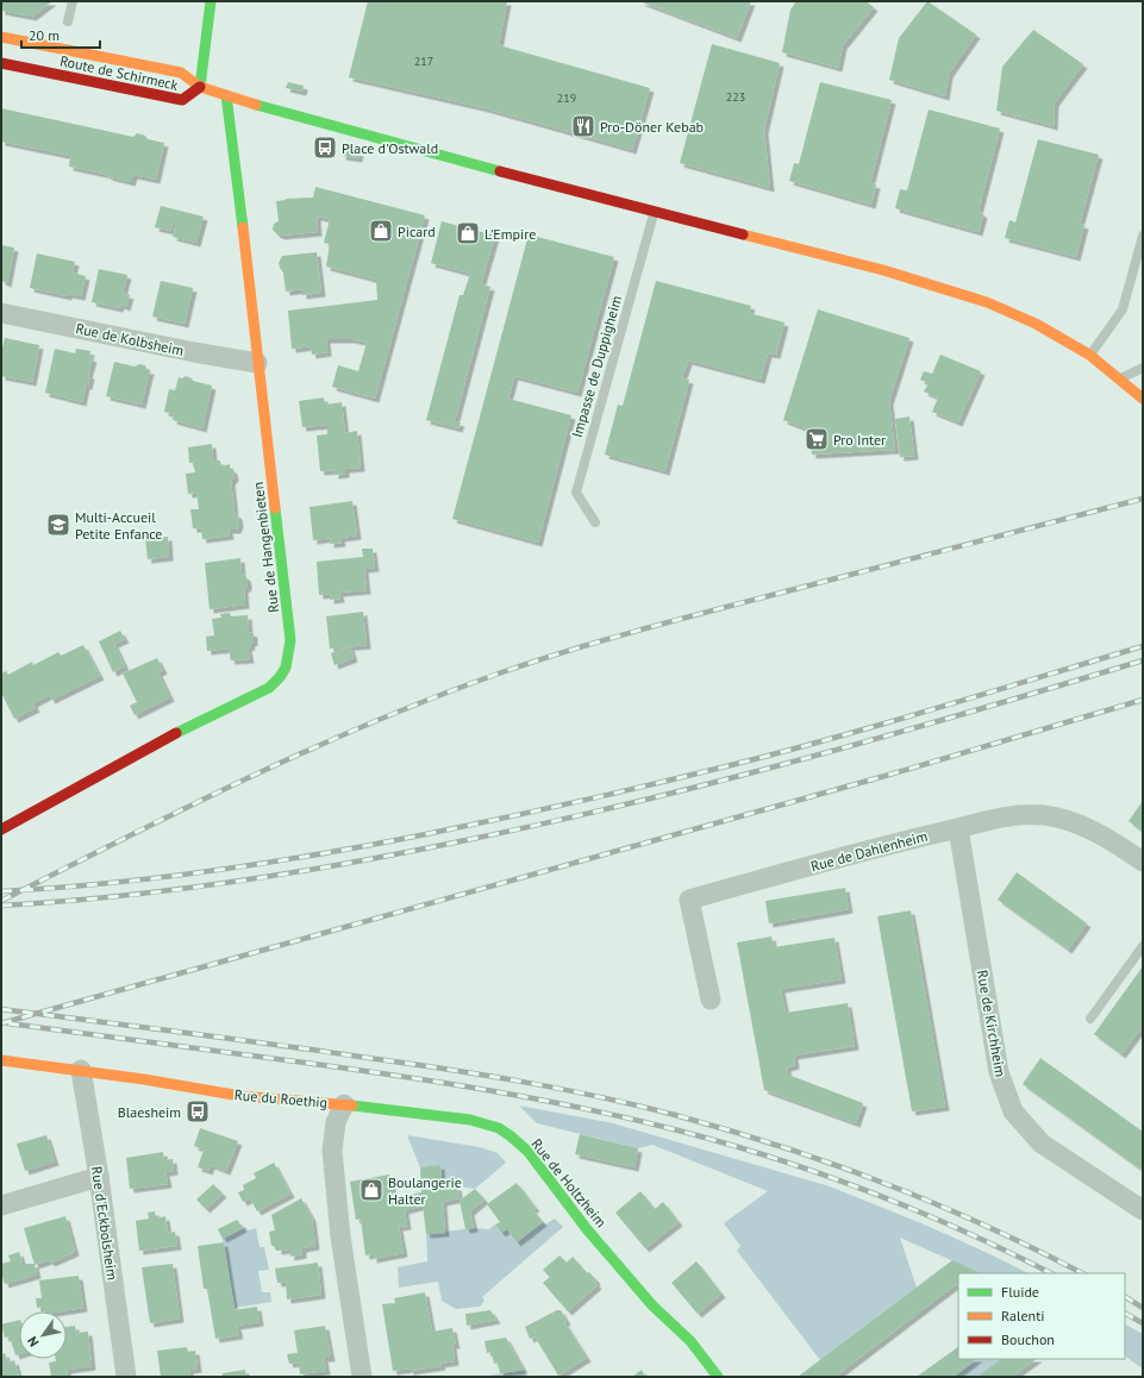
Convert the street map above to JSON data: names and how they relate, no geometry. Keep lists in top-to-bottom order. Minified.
{"streets":{"street":["Route de Schirmeck","Rue de Kolbsheim","Rue de Hangenbieten","Rue de Dahlenheim","Rue de Kirchheim","Rue du Roethig","Rue de Holtzheim","Rue d'Eckbolsheim"],"lane":["Impasse de Duppigheim"]},"crossings":[["Rue de Kolbsheim","Rue de Hangenbieten"],["Rue de Dahlenheim","Rue de Kirchheim"],["Rue du Roethig","Rue de Holtzheim"],["Rue du Roethig","Rue d'Eckbolsheim"]],"places":{"restaurant":["Pro-Döner Kebab"],"bus stop":["Place d'Ostwald","Blaesheim"],"shop":["Picard","L'Empire","Boulangerie Halter"],"supermarket":["Pro Inter"],"school or university":["Multi-Accueil Petite Enfance"]},"house_numbers":["217","223","219"],"legend":["Fluide","Ralenti","Bouchon"],"scale_bar":"20 m","north":"bottom left"}
